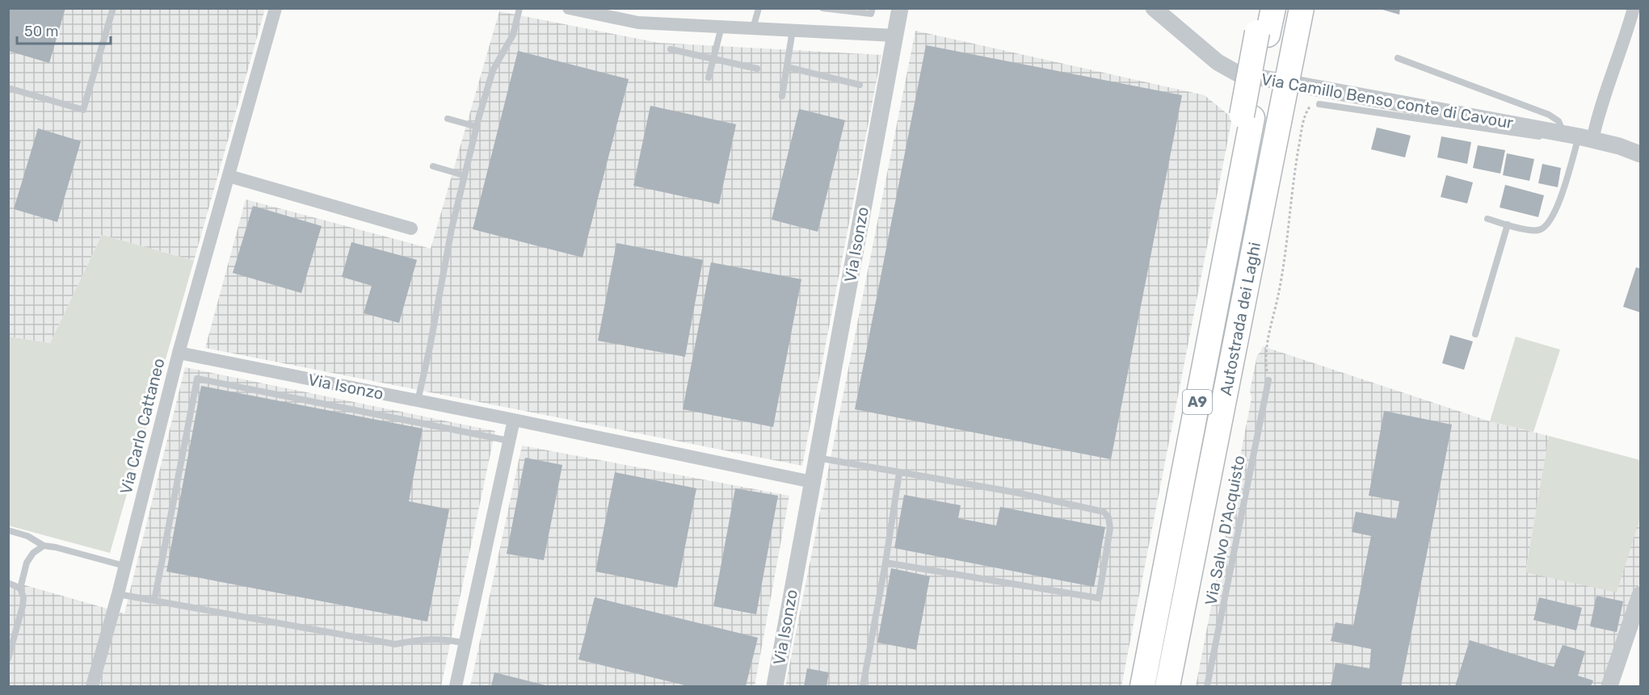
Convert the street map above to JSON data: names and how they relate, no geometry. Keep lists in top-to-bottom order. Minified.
{"streets":{"highway":["Autostrada dei Laghi","A9"],"street":["Via Camillo Benso conte di Cavour","Via Isonzo","Via Carlo Cattaneo"],"lane":["Via Salvo D'Acquisto"]},"crossings":[["Via Isonzo","Via Carlo Cattaneo"]],"scale_bar":"50 m"}
